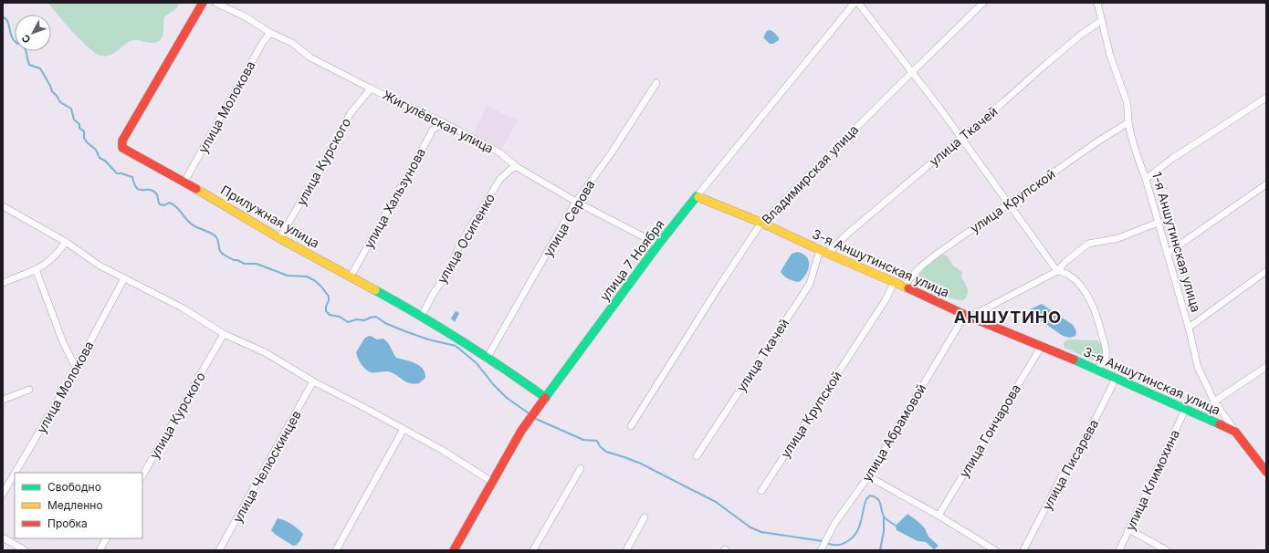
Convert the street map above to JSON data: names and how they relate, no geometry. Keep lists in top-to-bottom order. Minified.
{"streets":{"street":["улица Молокова","Жигулёвская улица","улица Ткачей","улица Курского","Владимирская улица","улица Хальзунова","улица Крупской","Прилужная улица","улица Серова","улица Осипенко","1-я Аншутинская улица","улица 7 Ноября","3-я Аншутинская улица","улица Гончарова","улица Абрамовой","улица Писарева","улица Челюскинцев","улица Климохина"]},"crossings":[["улица Молокова","Жигулёвская улица"],["улица Молокова","Прилужная улица"],["Жигулёвская улица","улица Курского"],["Жигулёвская улица","улица Хальзунова"],["Жигулёвская улица","улица Серова"],["Жигулёвская улица","улица Осипенко"],["Жигулёвская улица","улица 7 Ноября"],["улица Ткачей","1-я Аншутинская улица"],["улица Ткачей","3-я Аншутинская улица"],["улица Курского","Прилужная улица"],["Владимирская улица","3-я Аншутинская улица"],["улица Хальзунова","Прилужная улица"],["улица Крупской","1-я Аншутинская улица"],["улица Крупской","3-я Аншутинская улица"],["Прилужная улица","улица Серова"],["Прилужная улица","улица Осипенко"],["Прилужная улица","улица 7 Ноября"],["1-я Аншутинская улица","3-я Аншутинская улица"],["улица 7 Ноября","3-я Аншутинская улица"],["3-я Аншутинская улица","улица Гончарова"],["3-я Аншутинская улица","улица Абрамовой"],["3-я Аншутинская улица","улица Писарева"],["3-я Аншутинская улица","улица Климохина"]],"districts":["АНШУТИНО"],"legend":["Свободно","Медленно","Пробка"],"north":"bottom left"}
